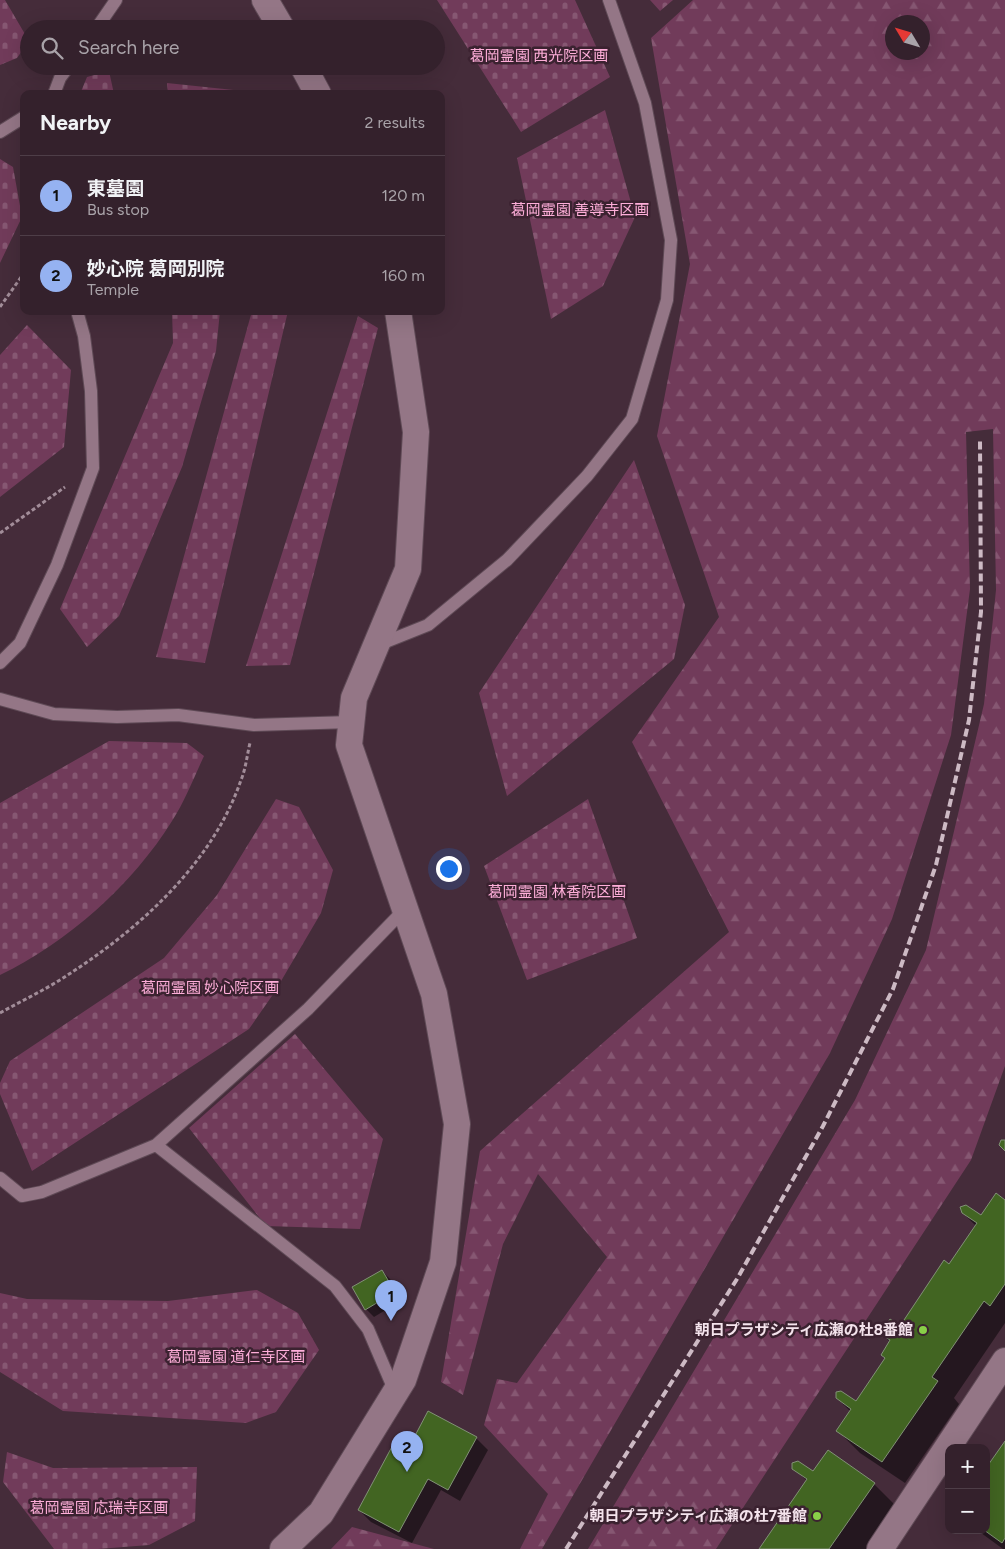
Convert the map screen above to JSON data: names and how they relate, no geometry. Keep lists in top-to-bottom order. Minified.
{"parks":["葛岡霊園 西光院区画","葛岡霊園 善導寺区画","葛岡霊園 林香院区画","葛岡霊園 妙心院区画","葛岡霊園 道仁寺区画","葛岡霊園 応瑞寺区画"],"places":["朝日プラザシティ広瀬の杜8番館","朝日プラザシティ広瀬の杜7番館"],"north":"top left","page":{"search":"Search here","heading":["Nearby","2 results"],"list":[{"mark":"1","name":"東墓園","note":"Bus stop","value":"120 m"},{"mark":"2","name":"妙心院 葛岡別院","note":"Temple","value":"160 m"}],"pins":["1","2"],"map_buttons":["+","−"]}}
